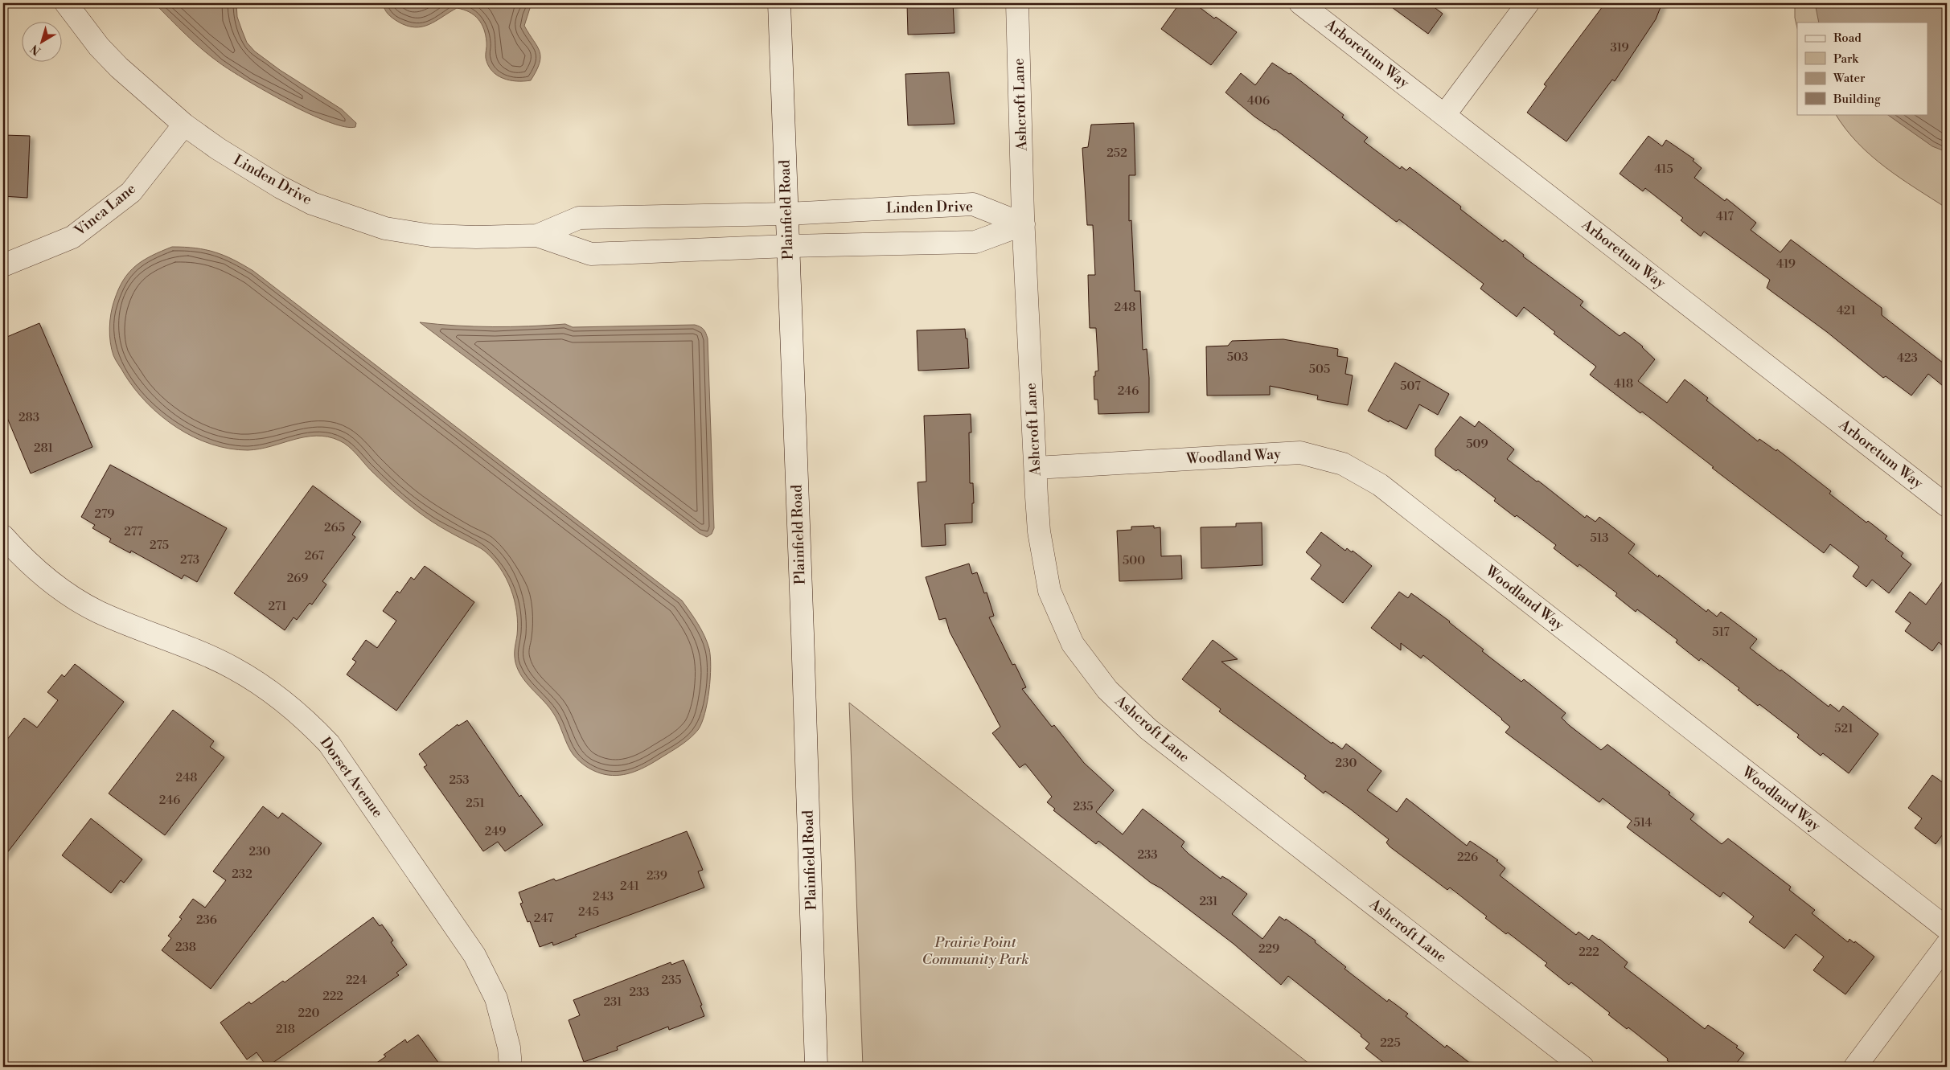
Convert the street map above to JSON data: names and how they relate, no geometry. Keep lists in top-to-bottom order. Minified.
{"streets":{"street":["Arboretum Way","Ashcroft Lane","Linden Drive","Vinca Lane","Plainfield Road","Woodland Way","Dorset Avenue"]},"crossings":[["Ashcroft Lane","Linden Drive"],["Ashcroft Lane","Woodland Way"],["Linden Drive","Vinca Lane"],["Linden Drive","Plainfield Road"]],"parks":["Prairie Point Community Park"],"house_numbers":["319","406","252","415","417","419","248","421","503","423","505","418","507","246","283","509","281","279","265","277","513","275","267","273","500","269","271","517","521","230","248","253","246","251","235","514","249","230","233","226","232","239","241","243","231","245","247","236","238","229","222","224","235","233","222","231","220","218","225"],"legend":["Road","Park","Water","Building"],"north":"bottom left"}
